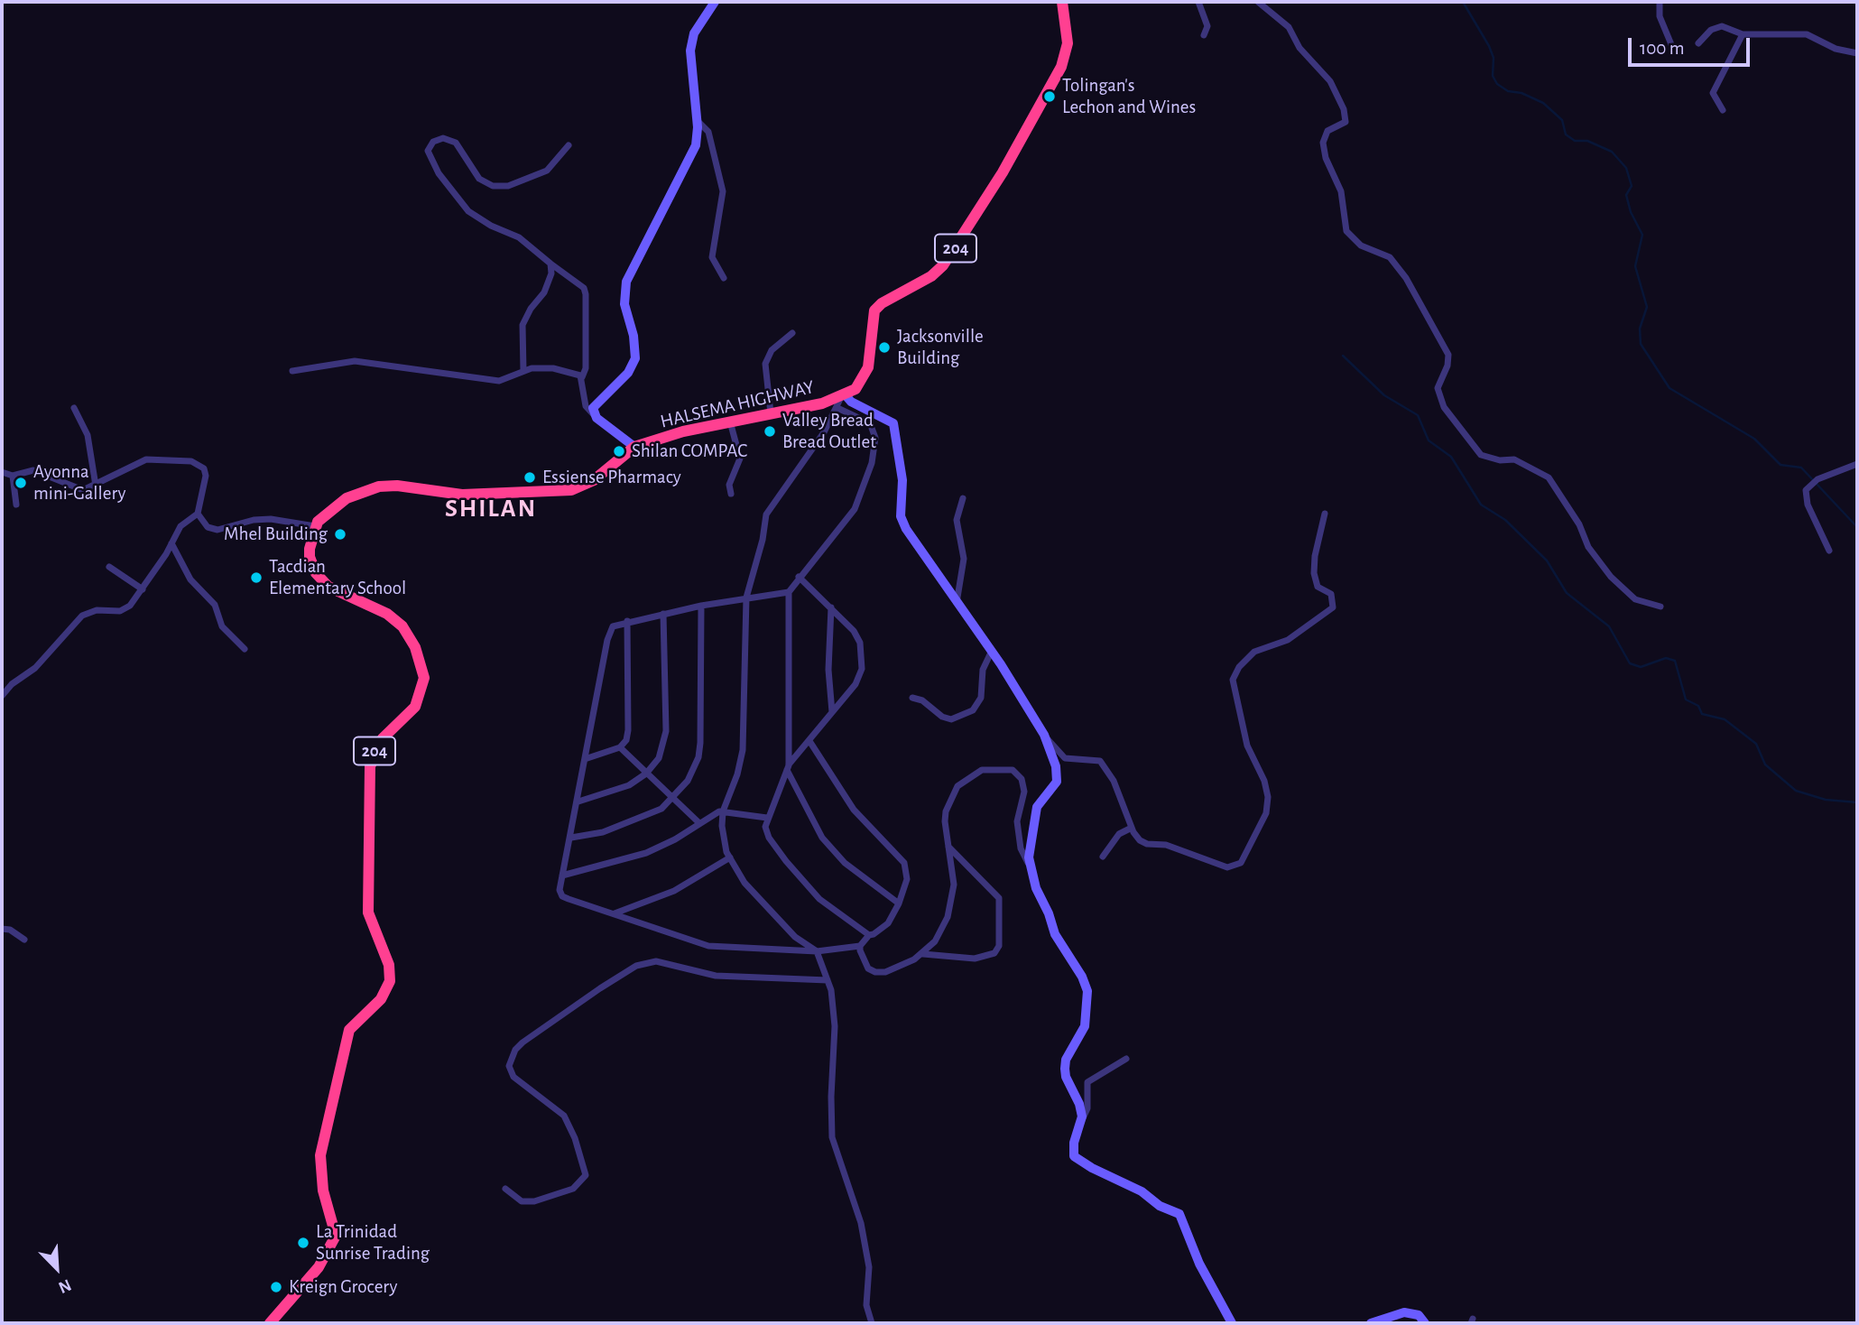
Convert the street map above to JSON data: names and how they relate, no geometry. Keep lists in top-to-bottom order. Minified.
{"streets":{"highway":["204","HALSEMA HIGHWAY"]},"crossings":[["204","HALSEMA HIGHWAY"]],"districts":["SHILAN"],"places":["Tolingan's Lechon and Wines","Jacksonville Building","Valley Bread Bread Outlet","Shilan COMPAC","Essiense Pharmacy","Ayonna mini-Gallery","Mhel Building","Tacdian Elementary School","La Trinidad Sunrise Trading","Kreign Grocery"],"scale_bar":"100 m","north":"bottom right"}
